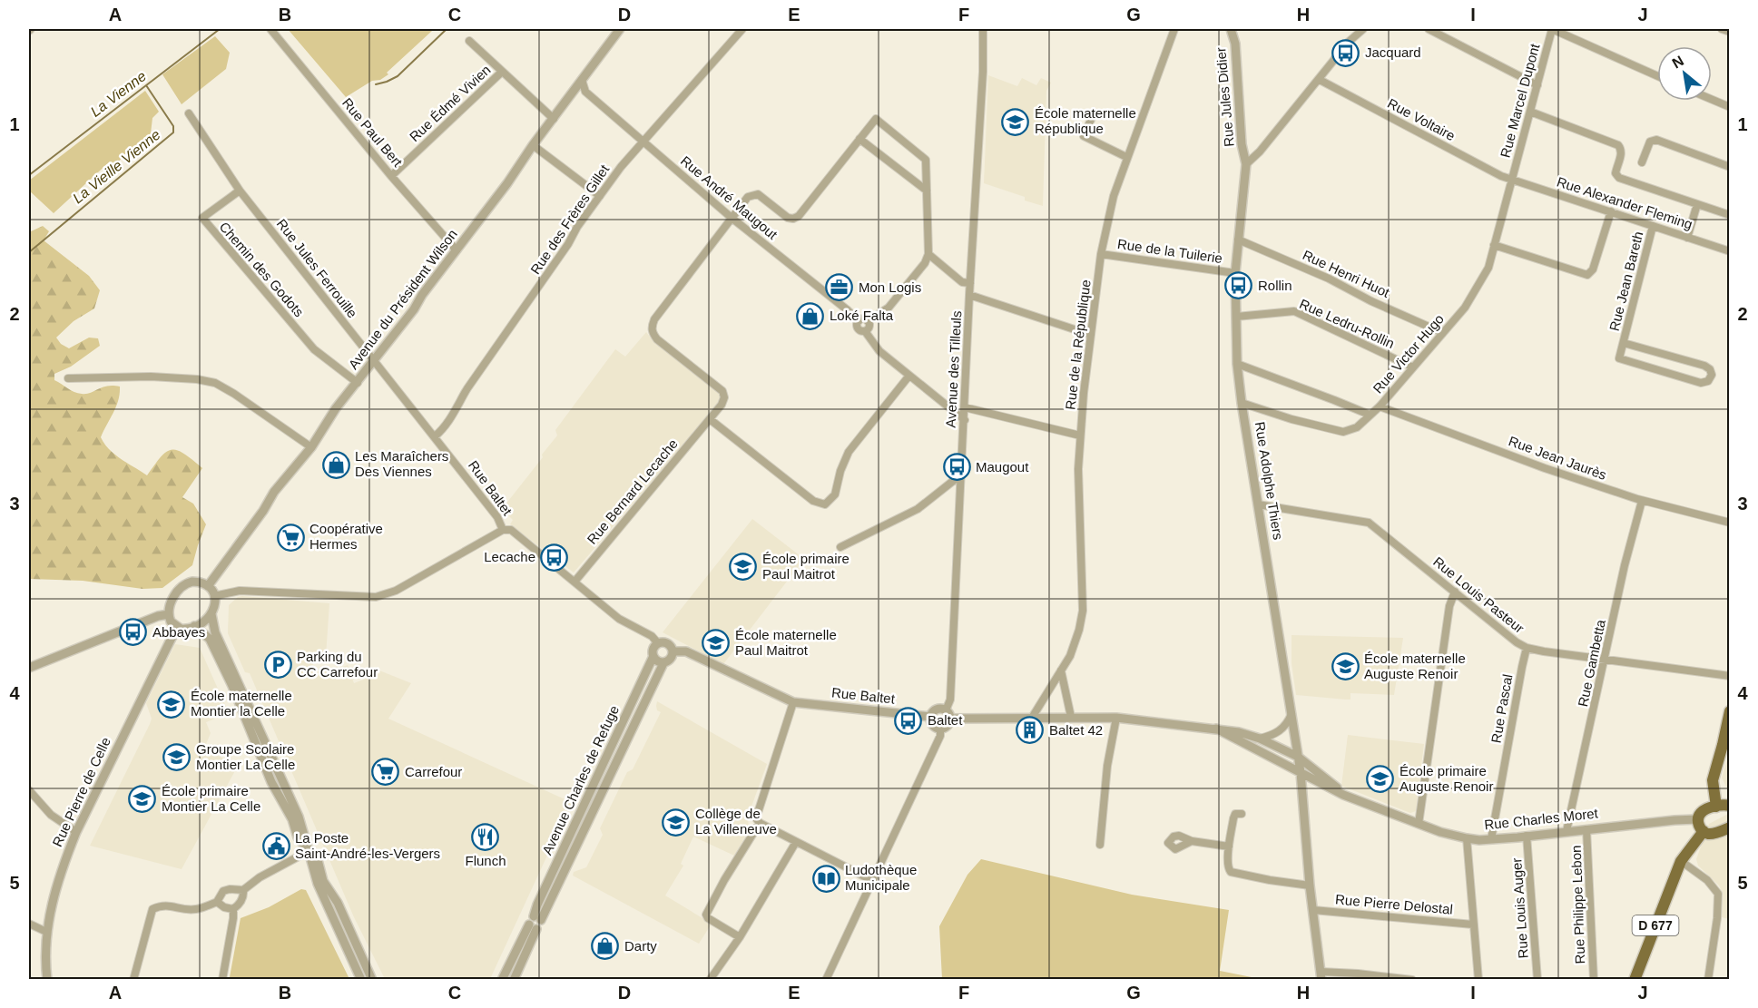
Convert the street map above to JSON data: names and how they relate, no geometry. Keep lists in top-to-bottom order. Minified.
{"streets":{"main road":["D 677"],"street":["Rue Jules Didier","Rue Marcel Dupont","Rue Édmé Vivien","Rue Voltaire","Rue Paul Bert","Rue André Maugout","Rue Alexander Fleming","Rue des Frères Gillet","Rue de la Tuilerie","Rue Jules Ferrouille","Chemin des Godots","Rue Henri Huot","Rue Jean Bareth","Avenue du Président Wilson","Rue Ledru-Rollin","Rue de la République","Rue Victor Hugo","Avenue des Tilleuls","Rue Jean Jaurès","Rue Adolphe Thiers","Rue Baltet","Rue Bernard Lecache","Rue Louis Pasteur","Rue Gambetta","Rue Pascal","Avenue Charles de Refuge","Rue Pierre de Celle","Rue Charles Moret","Rue Pierre Delostal","Rue Philippe Lebon","Rue Louis Auger"]},"crossings":[["Rue Jules Didier","Rue Adolphe Thiers"],["Rue Marcel Dupont","Rue Voltaire"],["Rue Marcel Dupont","Rue Alexander Fleming"],["Rue Marcel Dupont","Rue Victor Hugo"],["Rue Édmé Vivien","Rue Paul Bert"],["Rue Voltaire","Rue Alexander Fleming"],["Rue Voltaire","Rue Victor Hugo"],["Rue Paul Bert","Avenue du Président Wilson"],["Rue André Maugout","Rue des Frères Gillet"],["Rue André Maugout","Rue Bernard Lecache"],["Rue Alexander Fleming","Rue Jean Bareth"],["Rue Alexander Fleming","Rue Victor Hugo"],["Rue des Frères Gillet","Rue Baltet"],["Rue de la Tuilerie","Rue de la République"],["Rue de la Tuilerie","Rue Adolphe Thiers"],["Rue Jules Ferrouille","Chemin des Godots"],["Rue Jules Ferrouille","Avenue du Président Wilson"],["Rue Jules Ferrouille","Rue Baltet"],["Chemin des Godots","Avenue du Président Wilson"],["Rue Henri Huot","Rue Victor Hugo"],["Rue Henri Huot","Rue Adolphe Thiers"],["Avenue du Président Wilson","Rue Baltet"],["Avenue du Président Wilson","Rue Pierre de Celle"],["Rue Ledru-Rollin","Rue Victor Hugo"],["Rue Ledru-Rollin","Rue Adolphe Thiers"],["Rue Victor Hugo","Rue Jean Jaurès"],["Rue Victor Hugo","Rue Adolphe Thiers"],["Avenue des Tilleuls","Rue Baltet"],["Rue Jean Jaurès","Rue Gambetta"],["Rue Adolphe Thiers","Rue Louis Pasteur"],["Rue Adolphe Thiers","Rue Charles Moret"],["Rue Adolphe Thiers","Rue Pierre Delostal"],["Rue Baltet","Rue Bernard Lecache"],["Rue Baltet","Avenue Charles de Refuge"],["Rue Louis Pasteur","Rue Gambetta"],["Rue Louis Pasteur","Rue Pascal"],["Rue Gambetta","Rue Charles Moret"],["Rue Pascal","Rue Charles Moret"],["Rue Charles Moret","Rue Philippe Lebon"],["Rue Charles Moret","Rue Louis Auger"]],"water":["La Vienne","La Vieille Vienne"],"places":{"bus stop":["Jacquard","Rollin","Maugout","Lecache","Abbayes","Baltet"],"school or university":["École maternelle République","École primaire Paul Maitrot","École maternelle Paul Maitrot","École maternelle Auguste Renoir","École maternelle Montier la Celle","Groupe Scolaire Montier La Celle","École primaire Auguste Renoir","École primaire Montier La Celle","Collège de La Villeneuve"],"office":["Mon Logis"],"shop":["Loké Falta","Les Maraîchers Des Viennes","Darty"],"supermarket":["Coopérative Hermes","Carrefour"],"parking":["Parking du CC Carrefour"],"building":["Baltet 42"],"restaurant":["Flunch"],"public building":["La Poste Saint-André-les-Vergers"],"library":["Ludothèque Municipale"]},"north":"top left","grid":{"columns":["A","B","C","D","E","F","G","H","I","J"],"rows":["1","2","3","4","5"]}}
